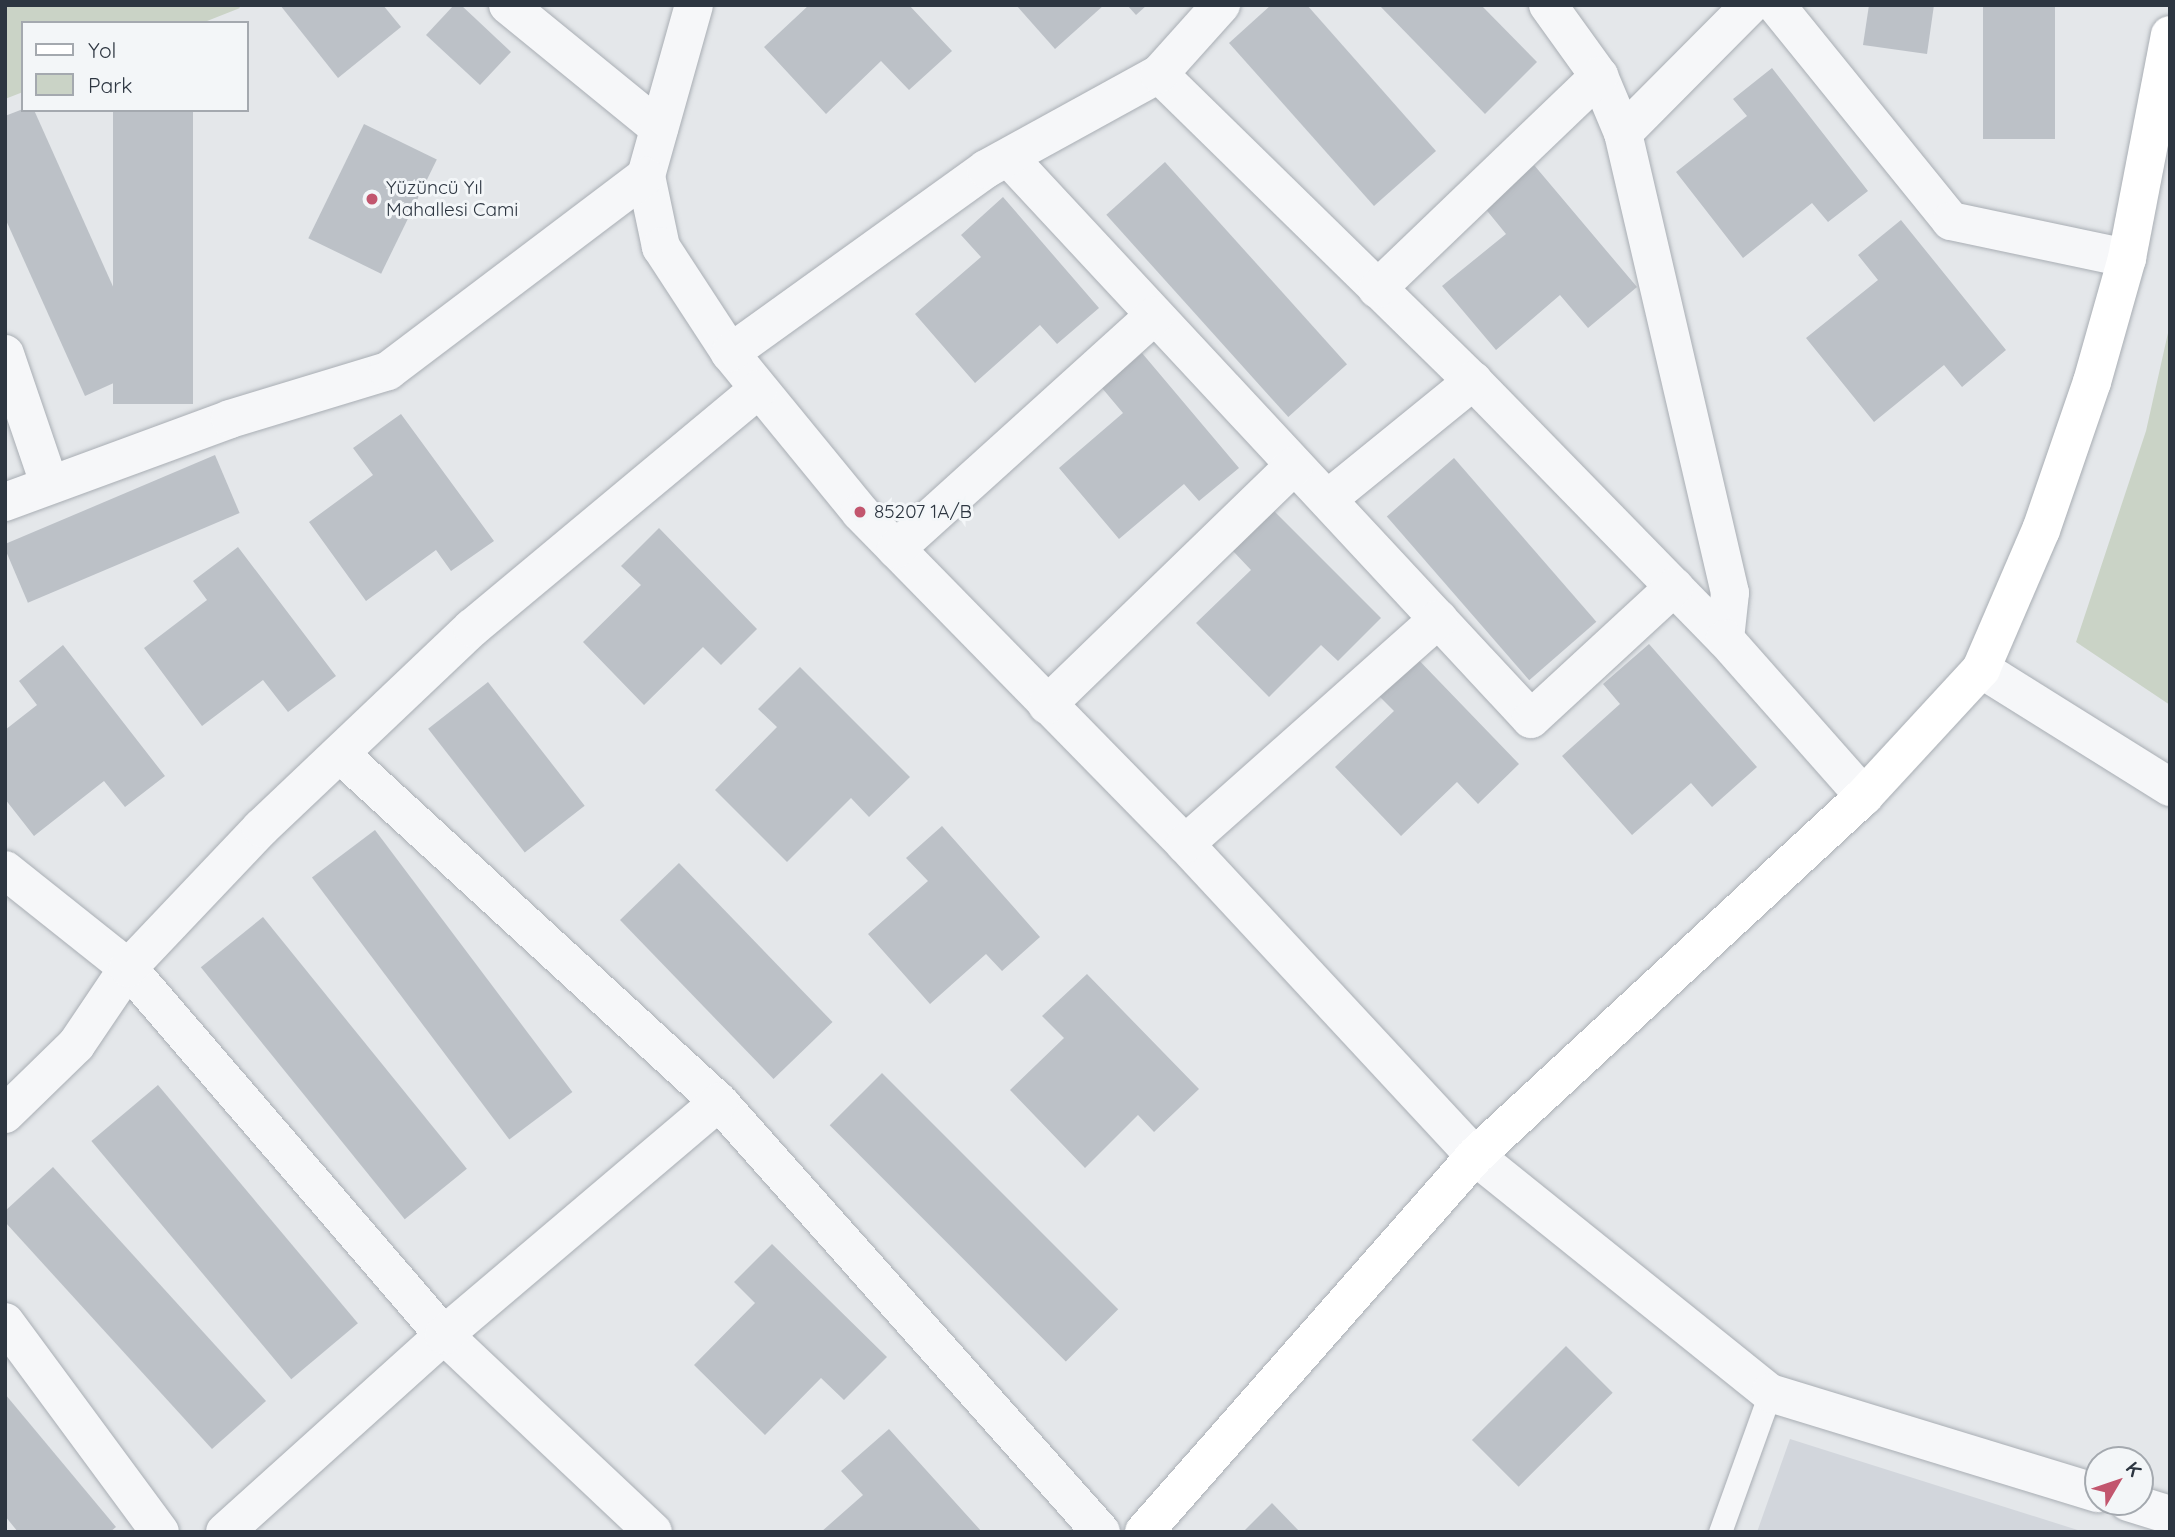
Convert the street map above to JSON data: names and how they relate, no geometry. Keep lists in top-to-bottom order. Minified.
{"places":["Yüzüncü Yıl Mahallesi Cami","85207 1A/B"],"legend":["Yol","Park"],"north":"top right"}
